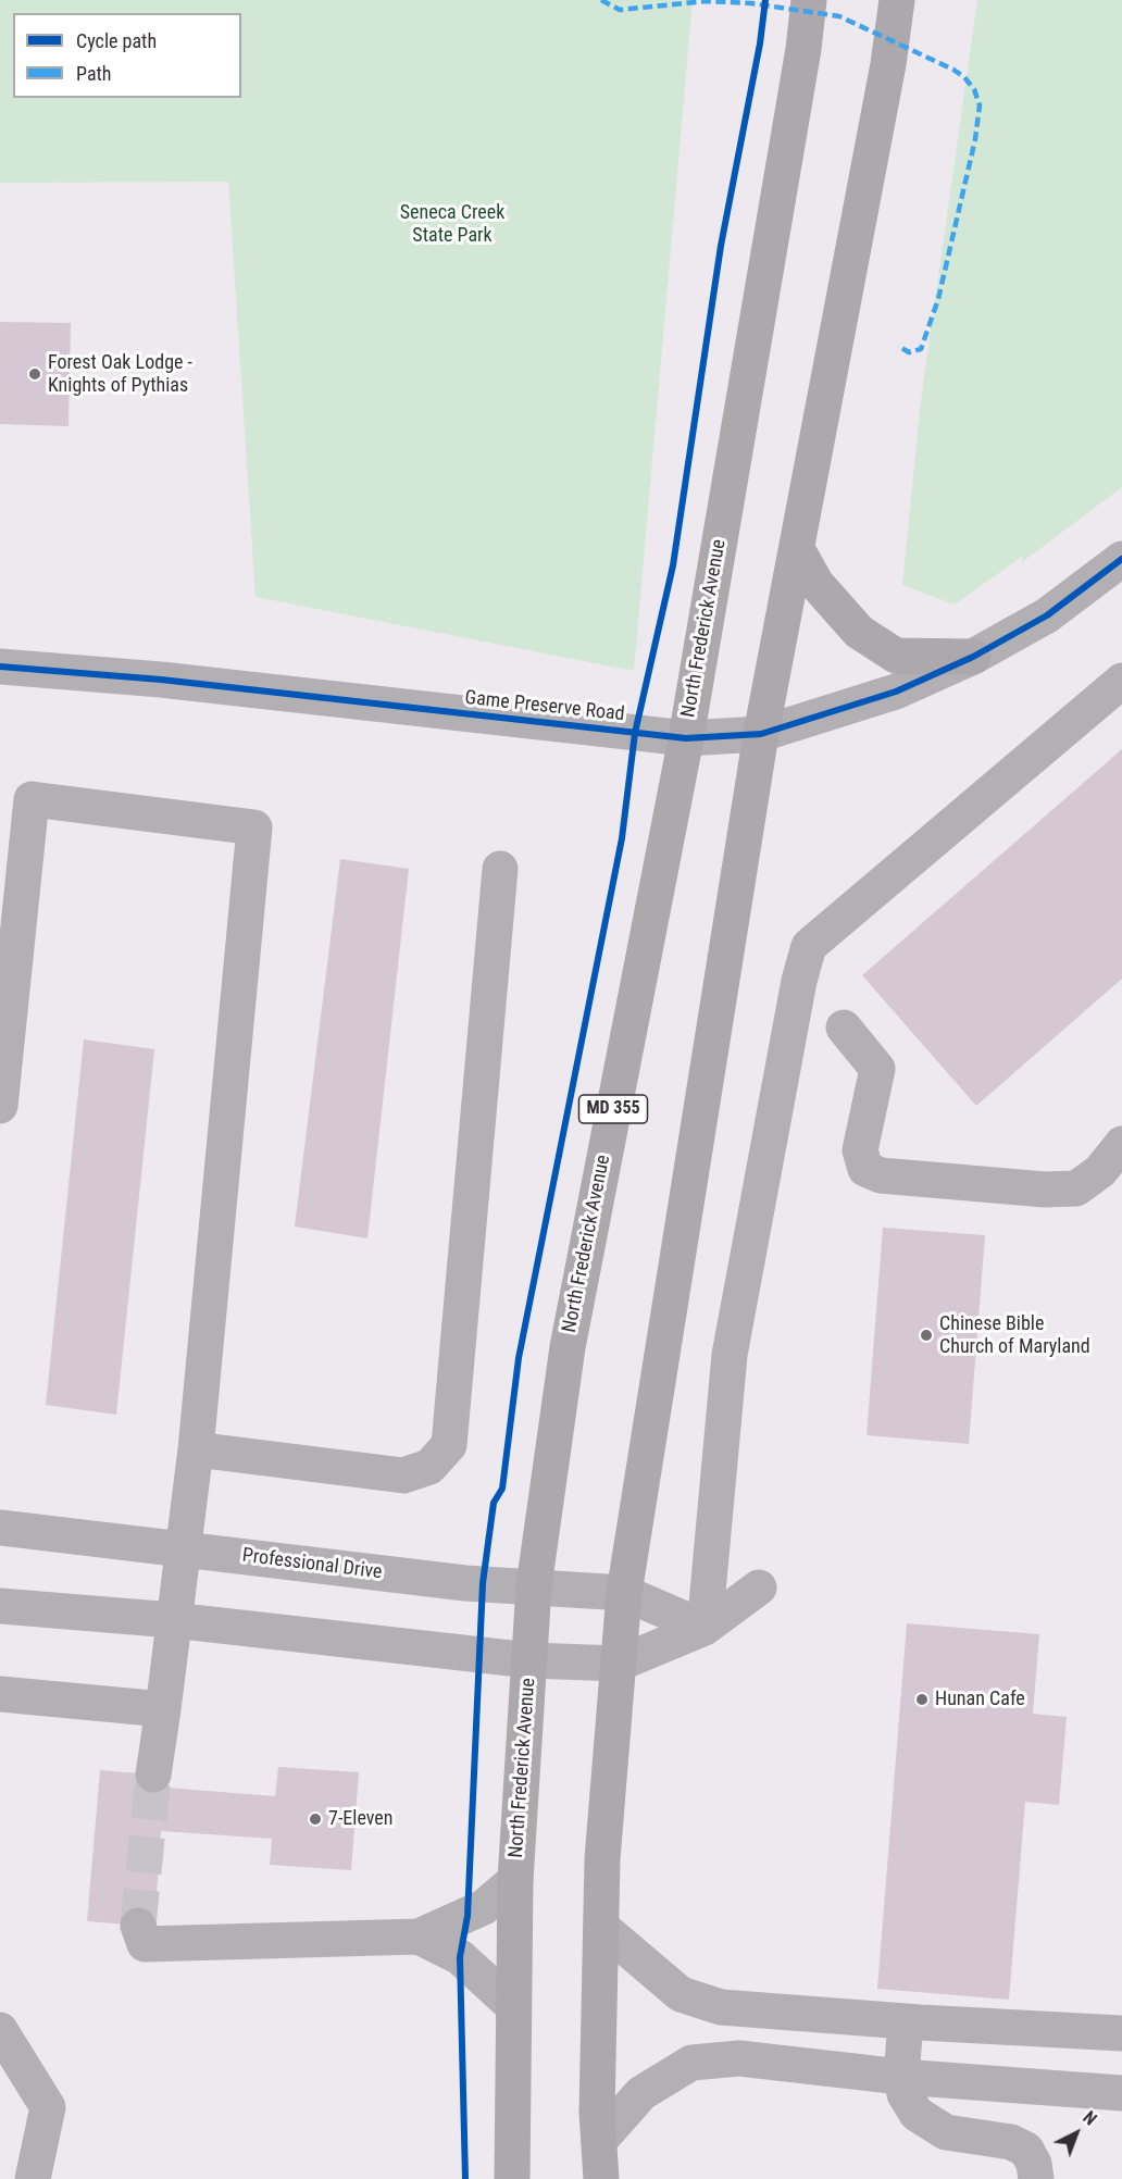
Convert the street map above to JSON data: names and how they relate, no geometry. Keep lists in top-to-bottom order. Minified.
{"streets":{"main road":["North Frederick Avenue","MD 355"],"street":["Game Preserve Road","Professional Drive"]},"crossings":[["North Frederick Avenue","Game Preserve Road"],["North Frederick Avenue","Professional Drive"]],"parks":["Seneca Creek State Park"],"places":["Forest Oak Lodge - Knights of Pythias","Chinese Bible Church of Maryland","Hunan Cafe","7-Eleven"],"legend":["Cycle path","Path"],"north":"top right"}
